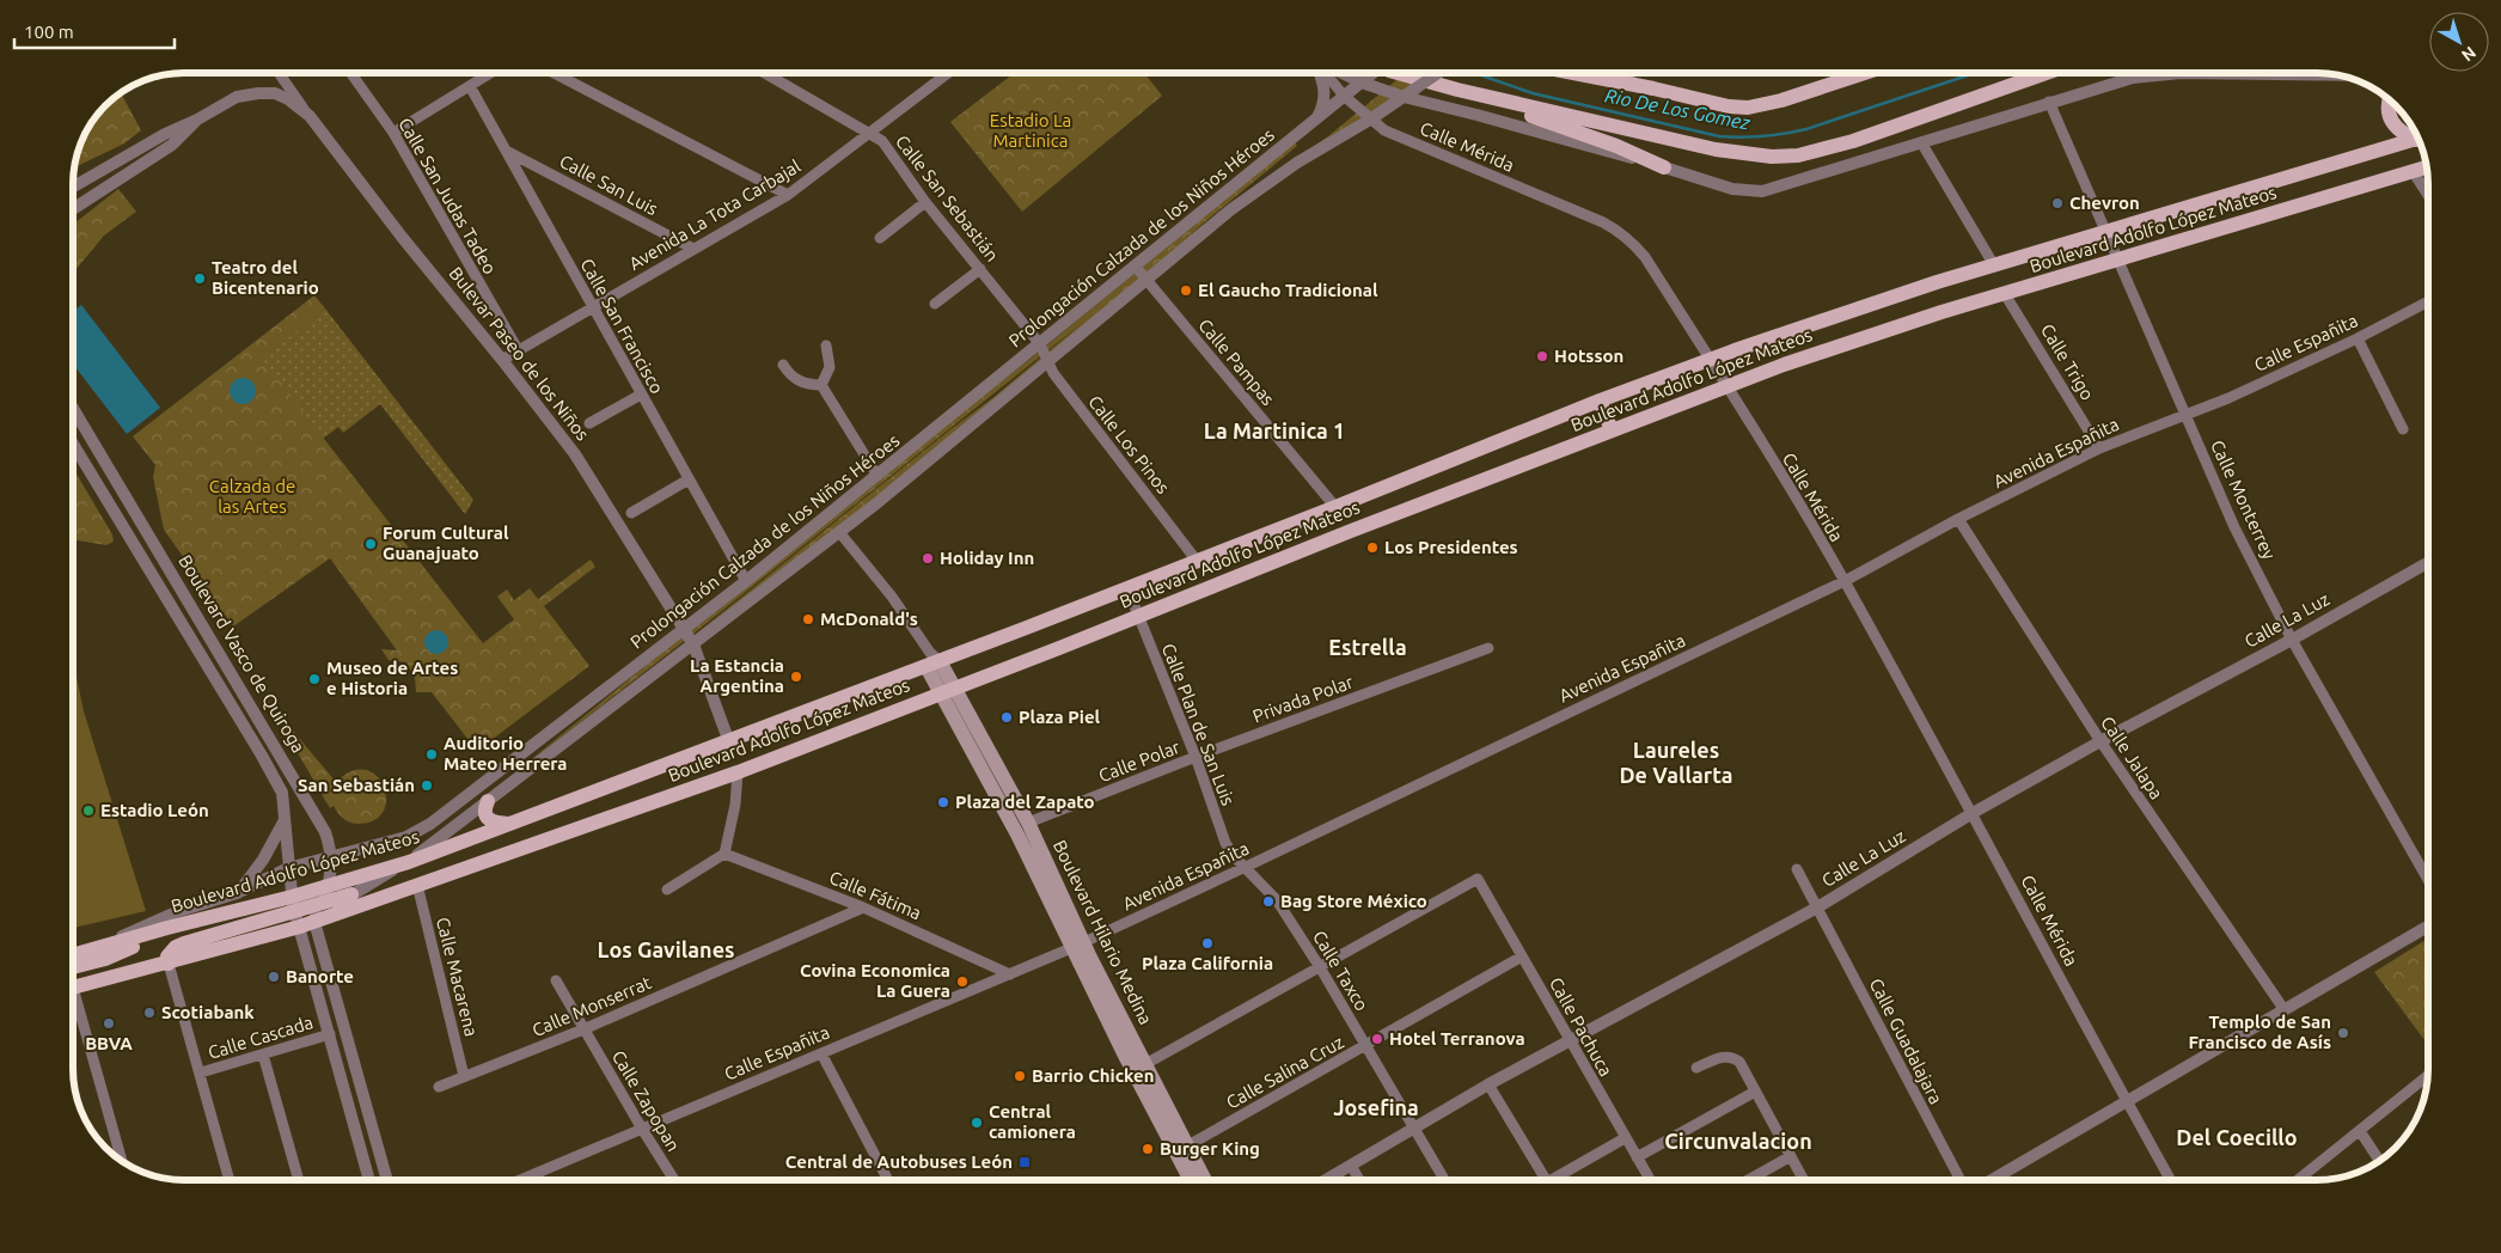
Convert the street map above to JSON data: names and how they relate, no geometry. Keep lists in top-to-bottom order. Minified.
{"streets":{"main road":["Boulevard Adolfo López Mateos","Boulevard Hilario Medina"],"street":["Calle Mérida","Calle San Luis","Calle San Judas Tadeo","Calle San Sebastián","Avenida La Tota Carbajal","Prolongación Calzada de los Niños Héroes","Calle San Francisco","Calle Españita","Bulevar Paseo de los Niños","Calle Pampas","Calle Trigo","Calle Los Pinos","Avenida Españita","Calle Monterrey","Calle La Luz","Boulevard Vasco de Quiroga","Privada Polar","Calle Plan de San Luis","Calle Jalapa","Calle Polar","Calle Fátima","Calle Taxco","Calle Macarena","Calle Monserrat","Calle Pachuca","Calle Cascada","Calle Guadalajara","Calle Salina Cruz","Calle Zapopan"]},"crossings":[["Calle Mérida","Boulevard Adolfo López Mateos"],["Calle Mérida","Prolongación Calzada de los Niños Héroes"],["Calle Mérida","Avenida Españita"],["Calle Mérida","Calle La Luz"],["Calle San Luis","Avenida La Tota Carbajal"],["Calle San Luis","Calle San Francisco"],["Calle San Judas Tadeo","Avenida La Tota Carbajal"],["Calle San Sebastián","Avenida La Tota Carbajal"],["Calle San Sebastián","Prolongación Calzada de los Niños Héroes"],["Calle San Sebastián","Calle Los Pinos"],["Avenida La Tota Carbajal","Calle San Francisco"],["Avenida La Tota Carbajal","Bulevar Paseo de los Niños"],["Boulevard Adolfo López Mateos","Prolongación Calzada de los Niños Héroes"],["Boulevard Adolfo López Mateos","Bulevar Paseo de los Niños"],["Boulevard Adolfo López Mateos","Calle Pampas"],["Boulevard Adolfo López Mateos","Calle Trigo"],["Boulevard Adolfo López Mateos","Calle Los Pinos"],["Boulevard Adolfo López Mateos","Calle Monterrey"],["Boulevard Adolfo López Mateos","Boulevard Vasco de Quiroga"],["Boulevard Adolfo López Mateos","Calle Plan de San Luis"],["Boulevard Adolfo López Mateos","Boulevard Hilario Medina"],["Boulevard Adolfo López Mateos","Calle Macarena"],["Prolongación Calzada de los Niños Héroes","Calle San Francisco"],["Prolongación Calzada de los Niños Héroes","Bulevar Paseo de los Niños"],["Prolongación Calzada de los Niños Héroes","Calle Pampas"],["Prolongación Calzada de los Niños Héroes","Calle Los Pinos"],["Prolongación Calzada de los Niños Héroes","Boulevard Vasco de Quiroga"],["Calle Españita","Avenida Españita"],["Calle Españita","Calle Monterrey"],["Calle Españita","Calle Fátima"],["Calle Españita","Boulevard Hilario Medina"],["Calle Españita","Calle Zapopan"],["Calle Trigo","Avenida Españita"],["Avenida Españita","Calle Monterrey"],["Avenida Españita","Calle Plan de San Luis"],["Avenida Españita","Calle Jalapa"],["Avenida Españita","Boulevard Hilario Medina"],["Avenida Españita","Calle Taxco"],["Calle Monterrey","Calle La Luz"],["Calle La Luz","Calle Jalapa"],["Calle La Luz","Calle Taxco"],["Calle La Luz","Calle Pachuca"],["Calle La Luz","Calle Guadalajara"],["Boulevard Vasco de Quiroga","Calle Cascada"],["Privada Polar","Calle Plan de San Luis"],["Privada Polar","Calle Polar"],["Calle Plan de San Luis","Calle Polar"],["Calle Plan de San Luis","Calle Taxco"],["Calle Polar","Boulevard Hilario Medina"],["Calle Fátima","Calle Monserrat"],["Boulevard Hilario Medina","Calle Salina Cruz"],["Calle Taxco","Calle Pachuca"],["Calle Taxco","Calle Salina Cruz"],["Calle Macarena","Calle Monserrat"],["Calle Monserrat","Calle Zapopan"],["Calle Pachuca","Calle Salina Cruz"]],"districts":["La Martinica 1","Estrella","Laureles De Vallarta","Los Gavilanes","Josefina","Del Coecillo","Circunvalacion"],"water":["Rio De Los Gomez"],"parks":["Estadio La Martinica","Calzada de las Artes"],"places":{"other":["Chevron","Teatro del Bicentenario","El Gaucho Tradicional","Hotsson","Forum Cultural Guanajuato","Los Presidentes","Holiday Inn","McDonald's","La Estancia Argentina","Museo de Artes e Historia","Plaza Piel","Auditorio Mateo Herrera","San Sebastián","Plaza del Zapato","Estadio León","Bag Store México","Plaza California","Banorte","Covina Economica La Guera","Scotiabank","BBVA","Templo de San Francisco de Asís","Hotel Terranova","Barrio Chicken","Central camionera","Burger King"],"transit":["Central de Autobuses León"]},"scale_bar":"100 m","north":"bottom right"}
